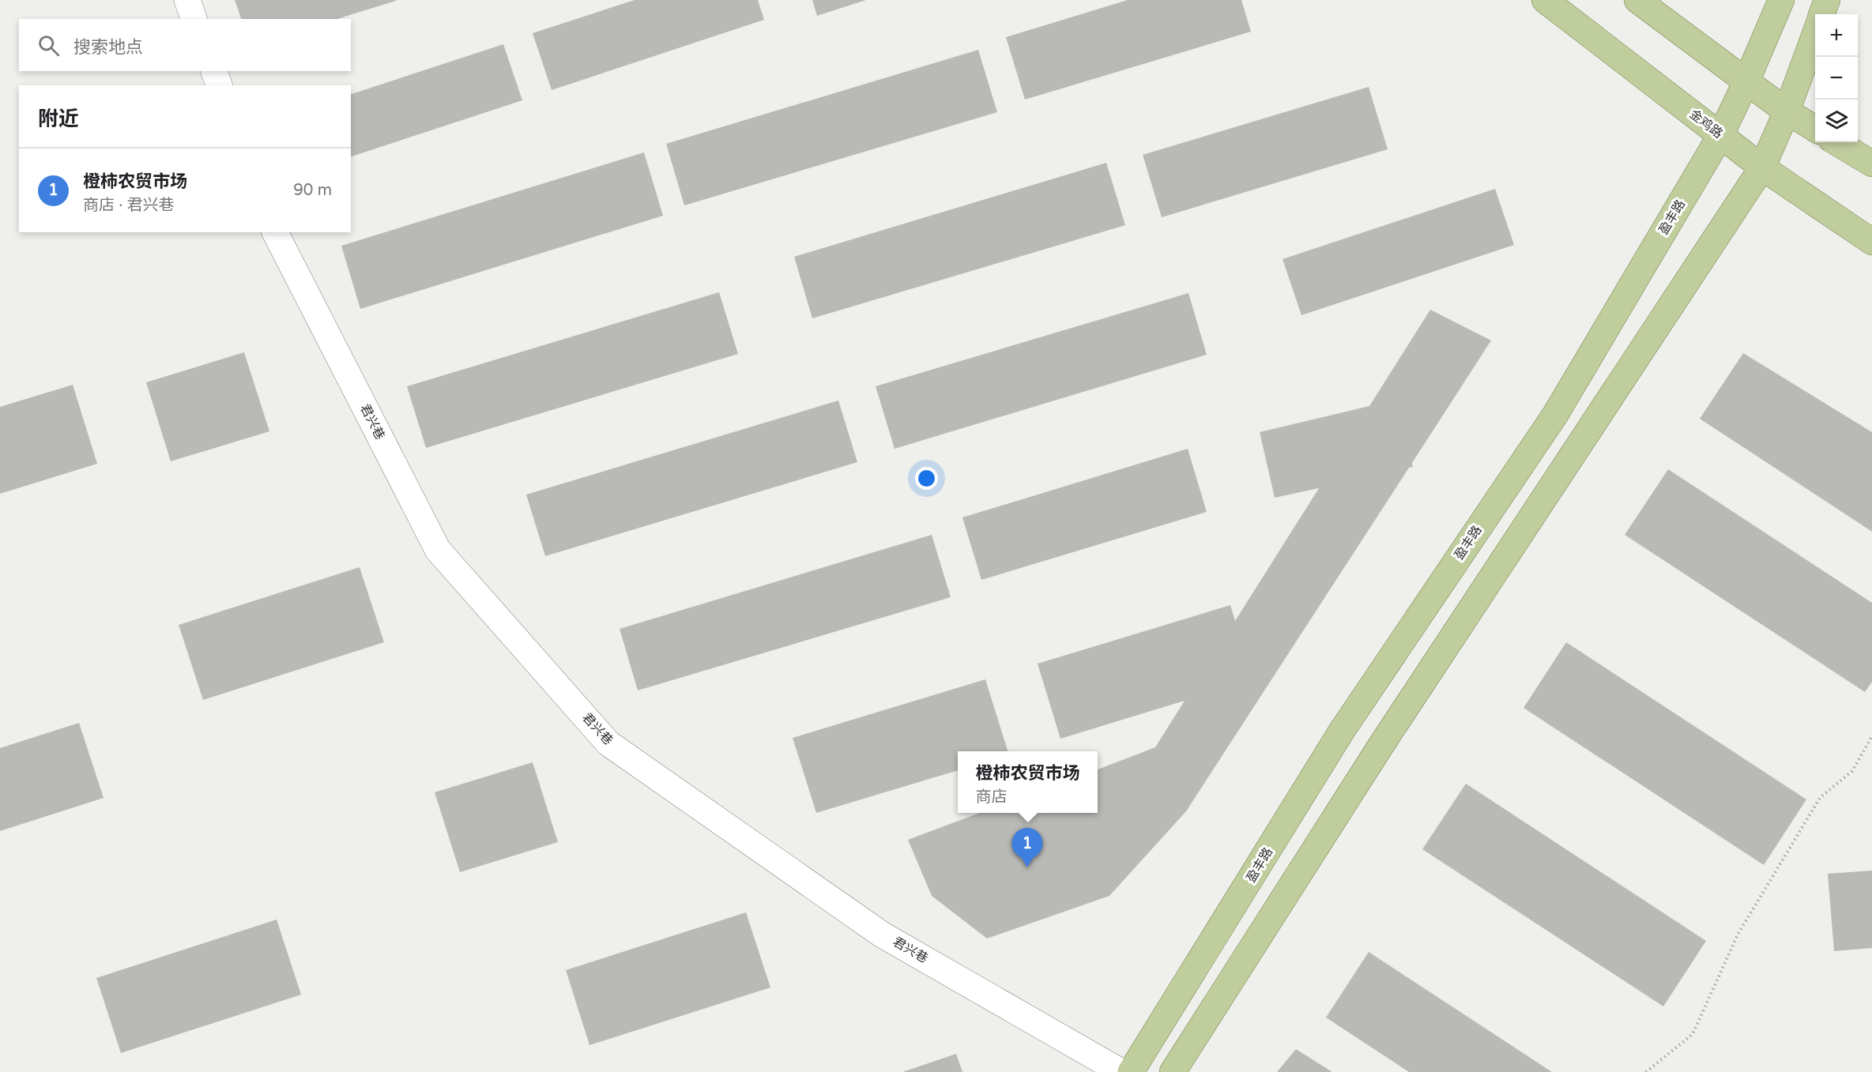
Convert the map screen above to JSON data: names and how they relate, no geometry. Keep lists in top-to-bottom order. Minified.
{"streets":{"main road":["金鸡路","盈丰路"],"street":["君兴巷"]},"crossings":[["金鸡路","盈丰路"]],"page":{"map_buttons":["+","−"],"search":"搜索地点","heading":"附近","list":[{"mark":"1","name":"橙柿农贸市场","note":"商店 · 君兴巷","value":"90 m"}],"popup":["橙柿农贸市场","商店"],"pins":"1"}}
